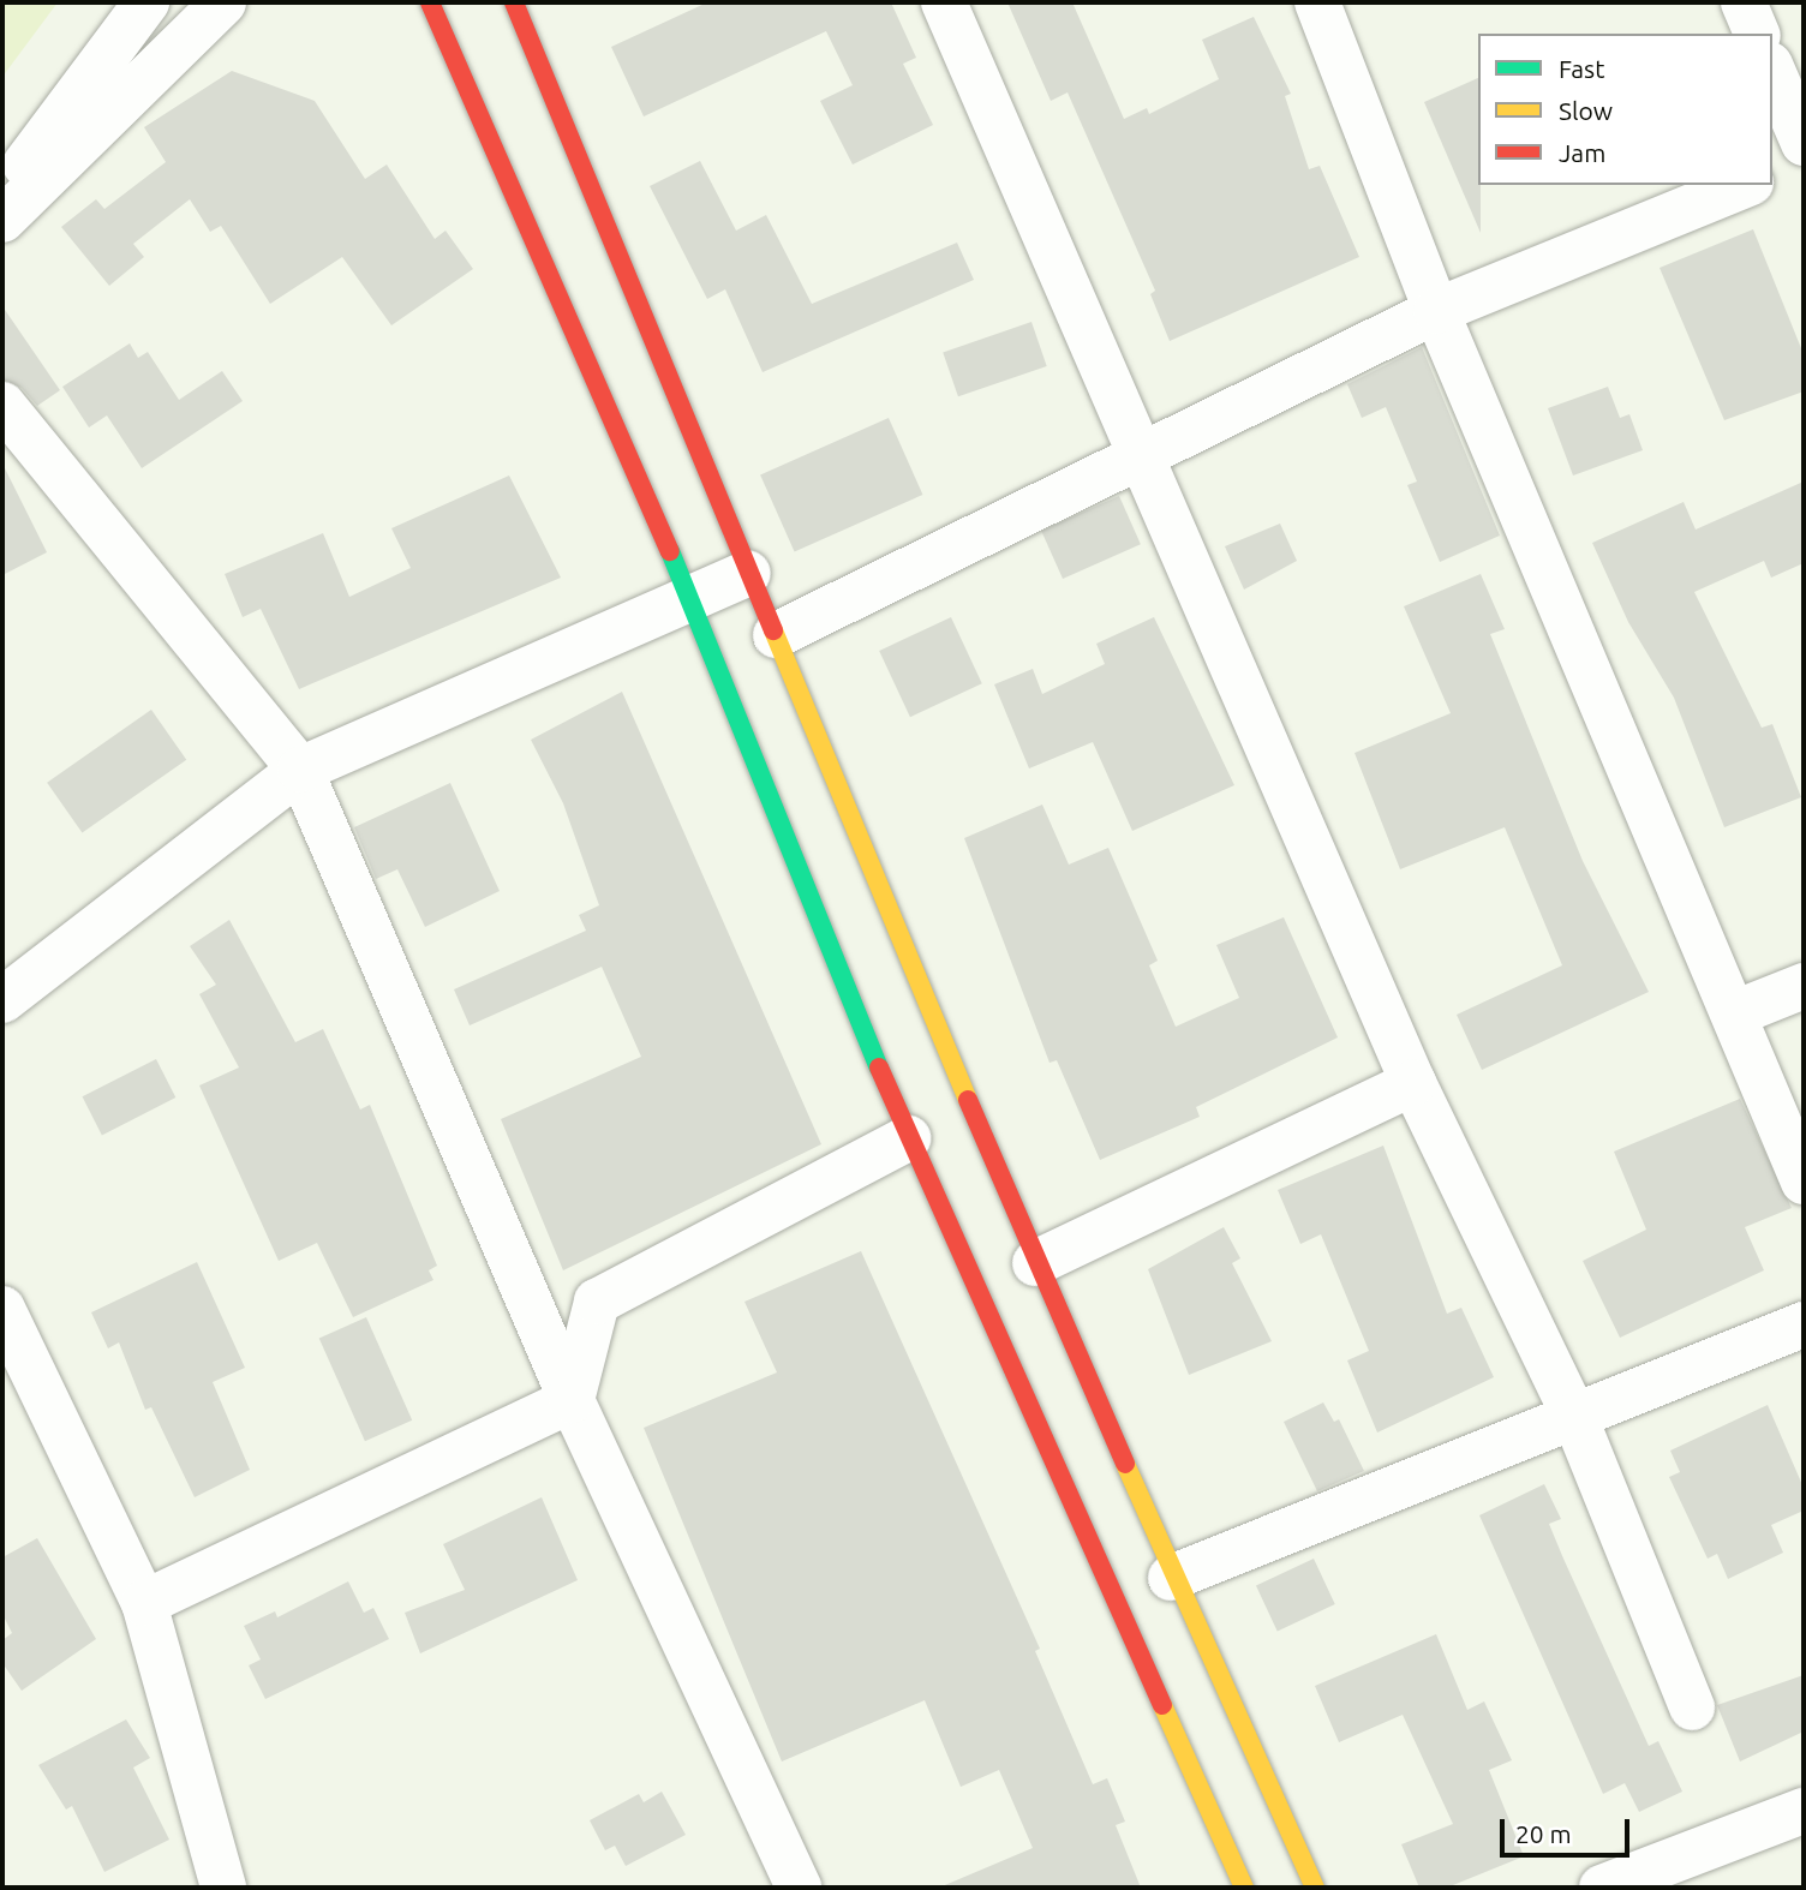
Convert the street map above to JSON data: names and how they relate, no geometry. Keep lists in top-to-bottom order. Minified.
{"legend":["Fast","Slow","Jam"],"scale_bar":"20 m"}
